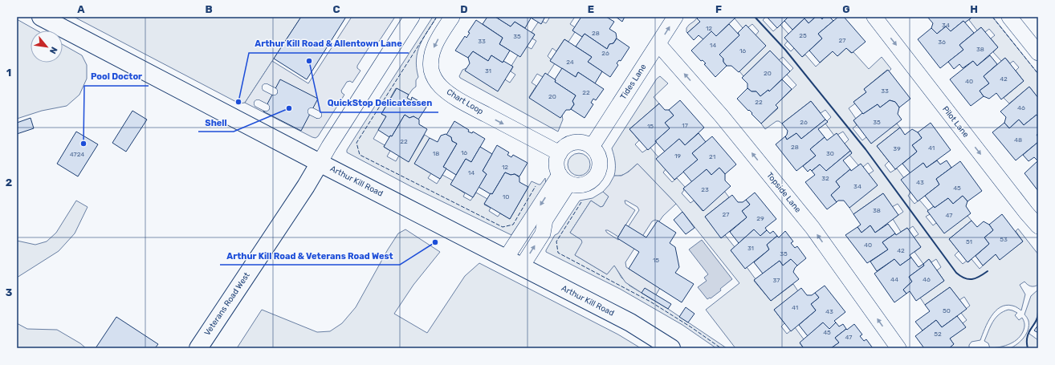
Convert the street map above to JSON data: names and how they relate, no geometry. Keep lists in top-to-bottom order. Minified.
{"streets":{"street":["Tides Lane","Chart Loop","Pilot Lane","Arthur Kill Road","Topside Lane","Veterans Road West"]},"crossings":[["Tides Lane","Chart Loop"],["Tides Lane","Topside Lane"],["Arthur Kill Road","Veterans Road West"]],"one_way":["Chart Loop","Pilot Lane","Topside Lane"],"places":["QuickStop Delicatessen","Arthur Kill Road & Allentown Lane","Shell","Pool Doctor","Arthur Kill Road & Veterans Road West"],"house_numbers":["34","12","28","25","35","27","33","36","14","38","16","26","24","31","20","42","40","33","22","20","22","46","26","35","17","15","48","22","28","41","39","16","18","30","4724","19","21","12","14","32","43","34","45","23","10","38","27","47","29","53","51","40","31","42","35","15","44","46","37","41","50","43","45","52","47"],"north":"bottom right","grid":{"columns":["A","B","C","D","E","F","G","H"],"rows":["1","2","3"]}}
